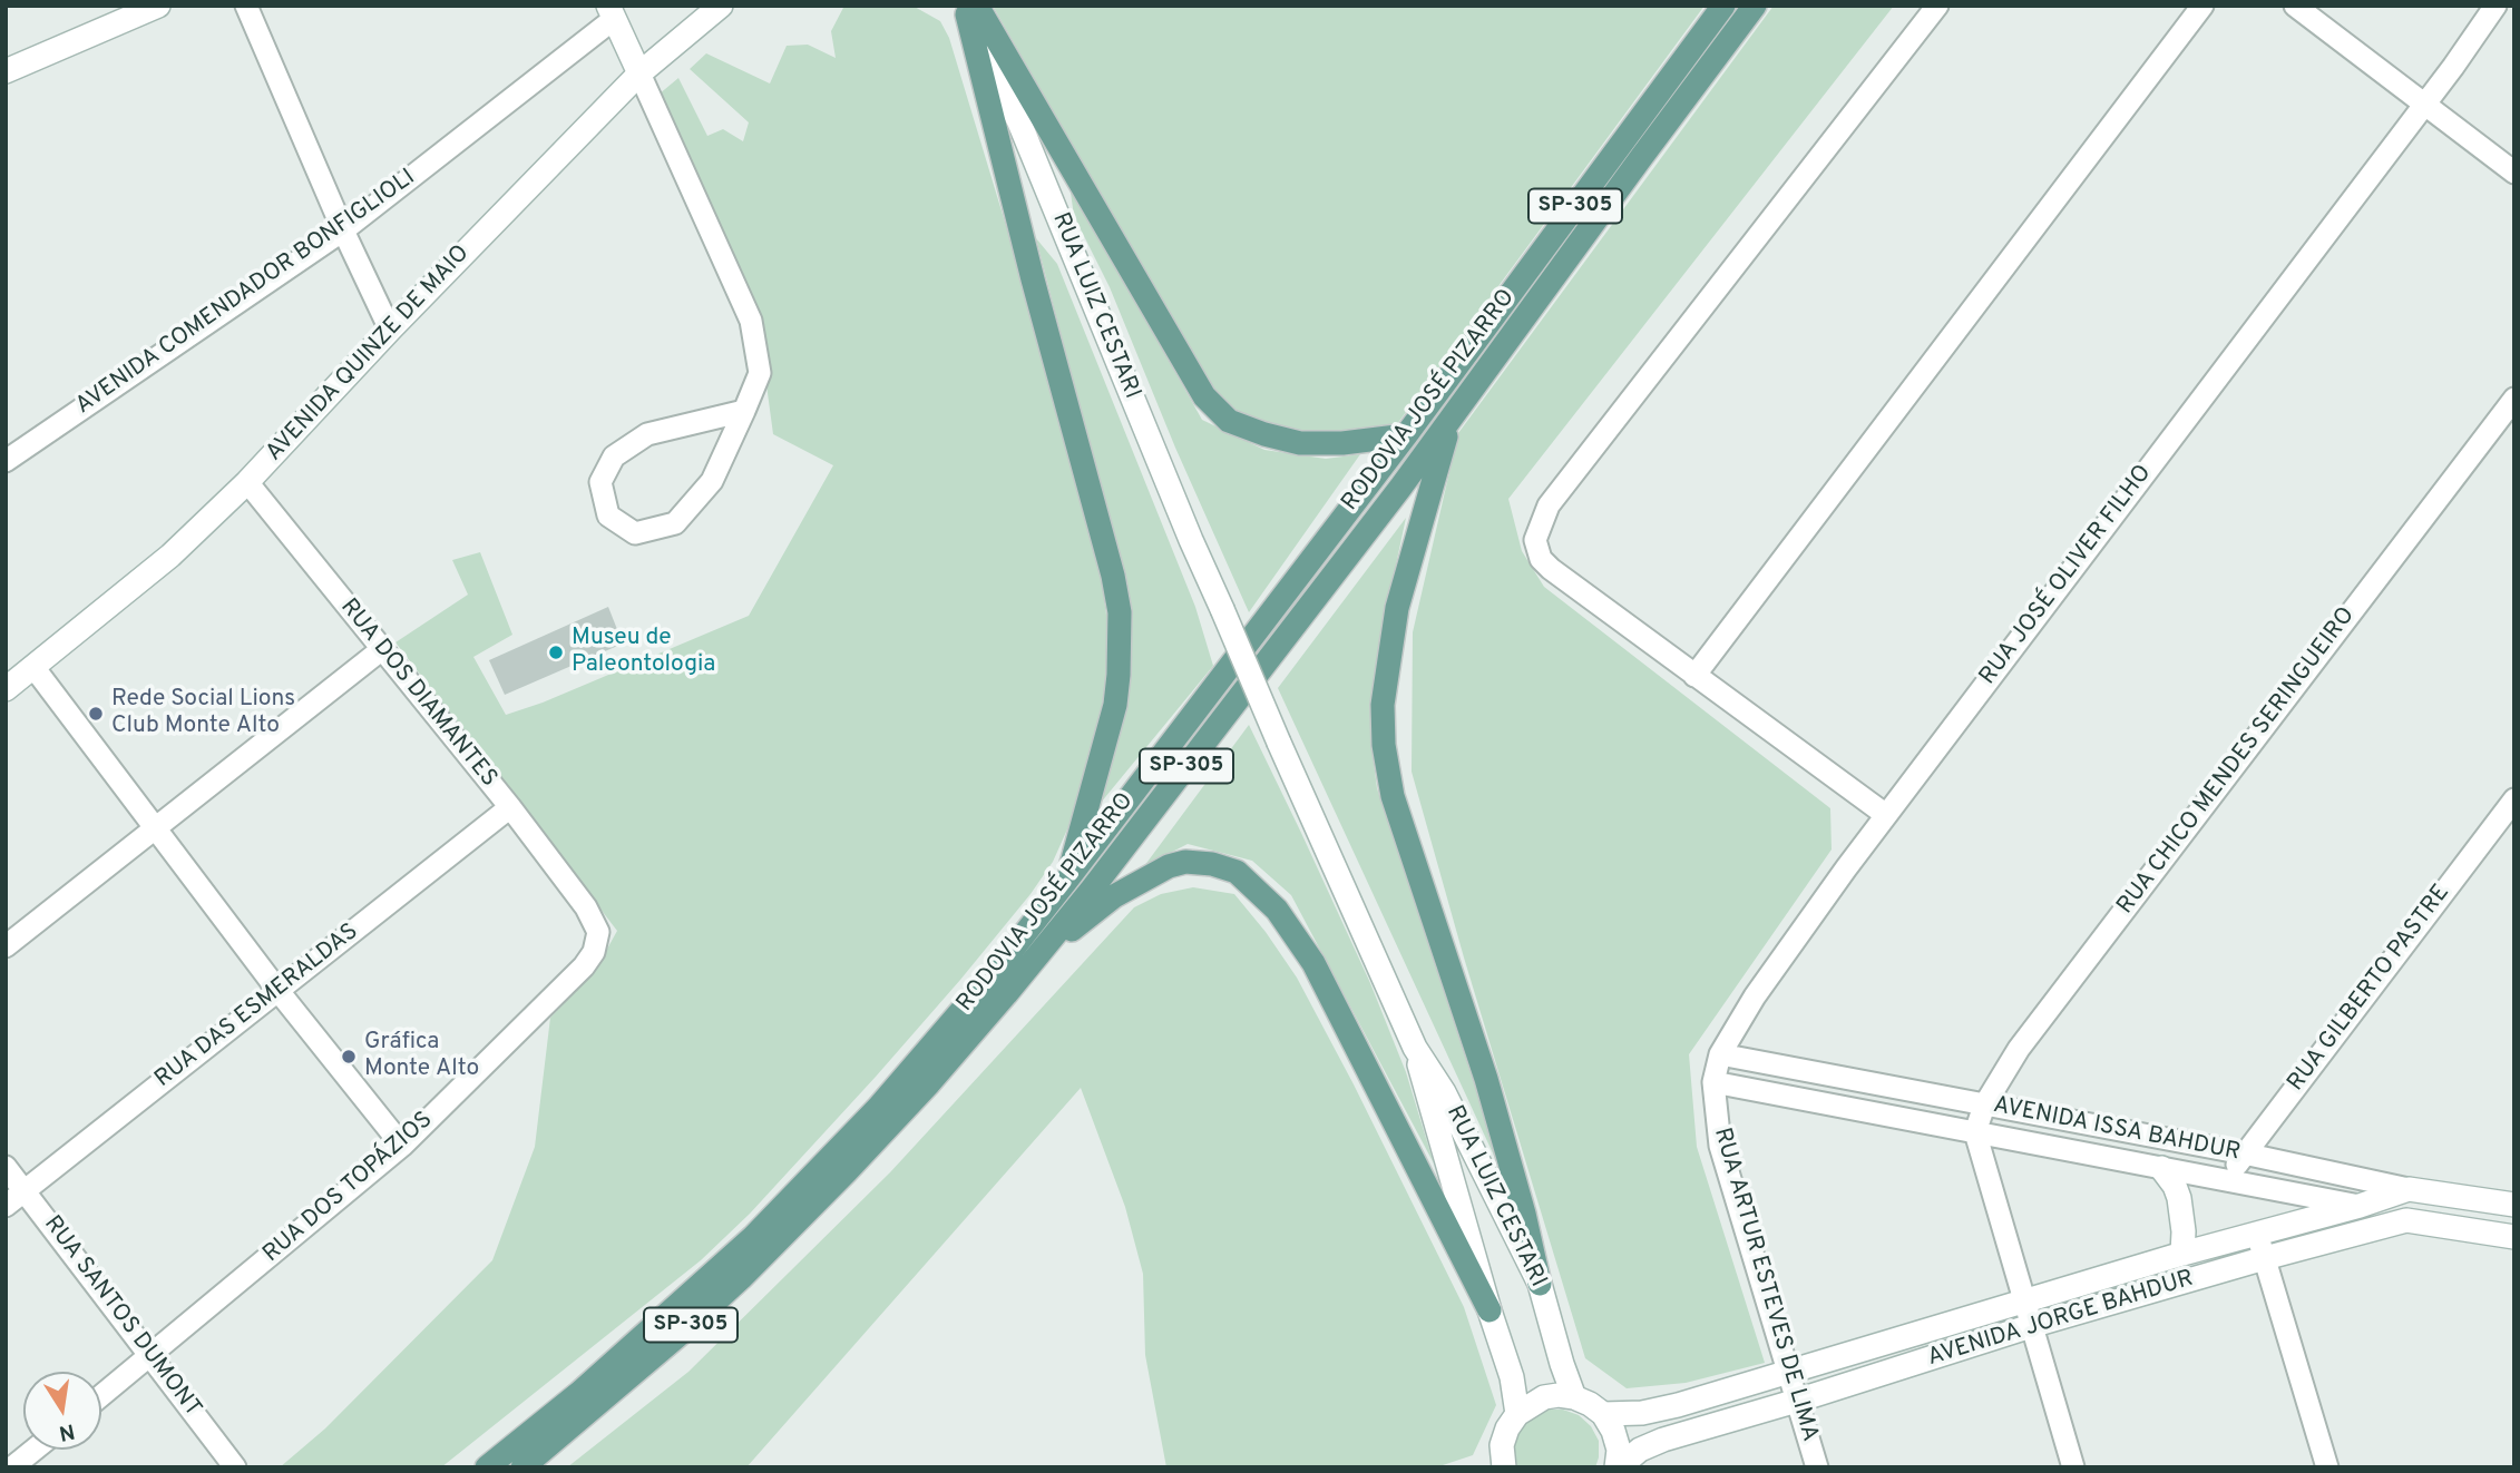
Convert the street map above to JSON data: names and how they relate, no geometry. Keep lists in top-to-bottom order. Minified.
{"streets":{"main road":["SP-305","RODOVIA JOSÉ PIZARRO"],"street":["AVENIDA COMENDADOR BONFIGLIOLI","RUA LUIZ CESTARI","AVENIDA QUINZE DE MAIO","RUA JOSÉ OLIVER FILHO","RUA DOS DIAMANTES","RUA CHICO MENDES SERINGUEIRO","RUA GILBERTO PASTRE","RUA DAS ESMERALDAS","AVENIDA ISSA BAHDUR","RUA DOS TOPÁZIOS","RUA ARTUR ESTEVES DE LIMA","RUA SANTOS DUMONT","AVENIDA JORGE BAHDUR"]},"crossings":[["AVENIDA QUINZE DE MAIO","RUA DOS DIAMANTES"],["RUA JOSÉ OLIVER FILHO","AVENIDA ISSA BAHDUR"],["RUA JOSÉ OLIVER FILHO","RUA ARTUR ESTEVES DE LIMA"],["RUA DOS DIAMANTES","RUA DAS ESMERALDAS"],["RUA DOS DIAMANTES","RUA DOS TOPÁZIOS"],["RUA CHICO MENDES SERINGUEIRO","AVENIDA ISSA BAHDUR"],["RUA GILBERTO PASTRE","AVENIDA ISSA BAHDUR"],["RUA DAS ESMERALDAS","RUA SANTOS DUMONT"],["AVENIDA ISSA BAHDUR","RUA ARTUR ESTEVES DE LIMA"],["AVENIDA ISSA BAHDUR","AVENIDA JORGE BAHDUR"],["RUA DOS TOPÁZIOS","RUA SANTOS DUMONT"],["RUA ARTUR ESTEVES DE LIMA","AVENIDA JORGE BAHDUR"]],"places":["Museu de Paleontologia","Rede Social Lions Club Monte Alto","Gráfica Monte Alto"],"north":"bottom"}
